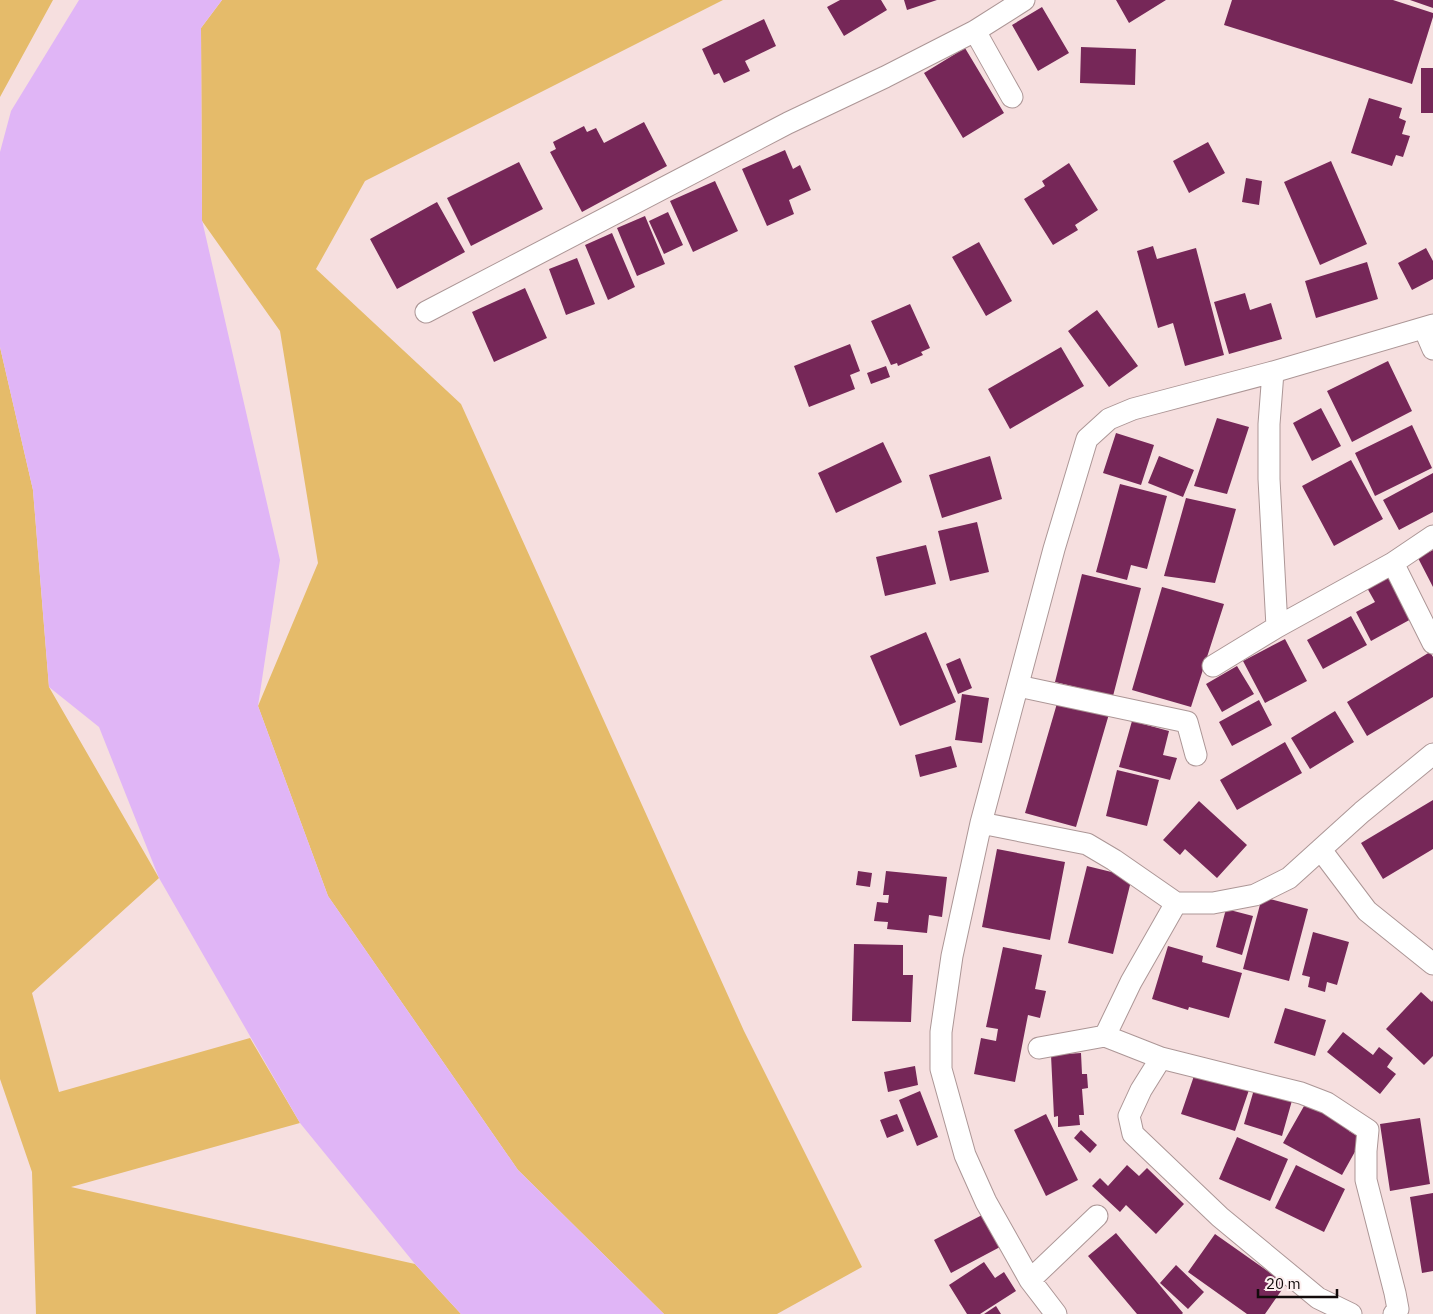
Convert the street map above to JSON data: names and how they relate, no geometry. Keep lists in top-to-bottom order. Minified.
{"scale_bar":"20 m"}
